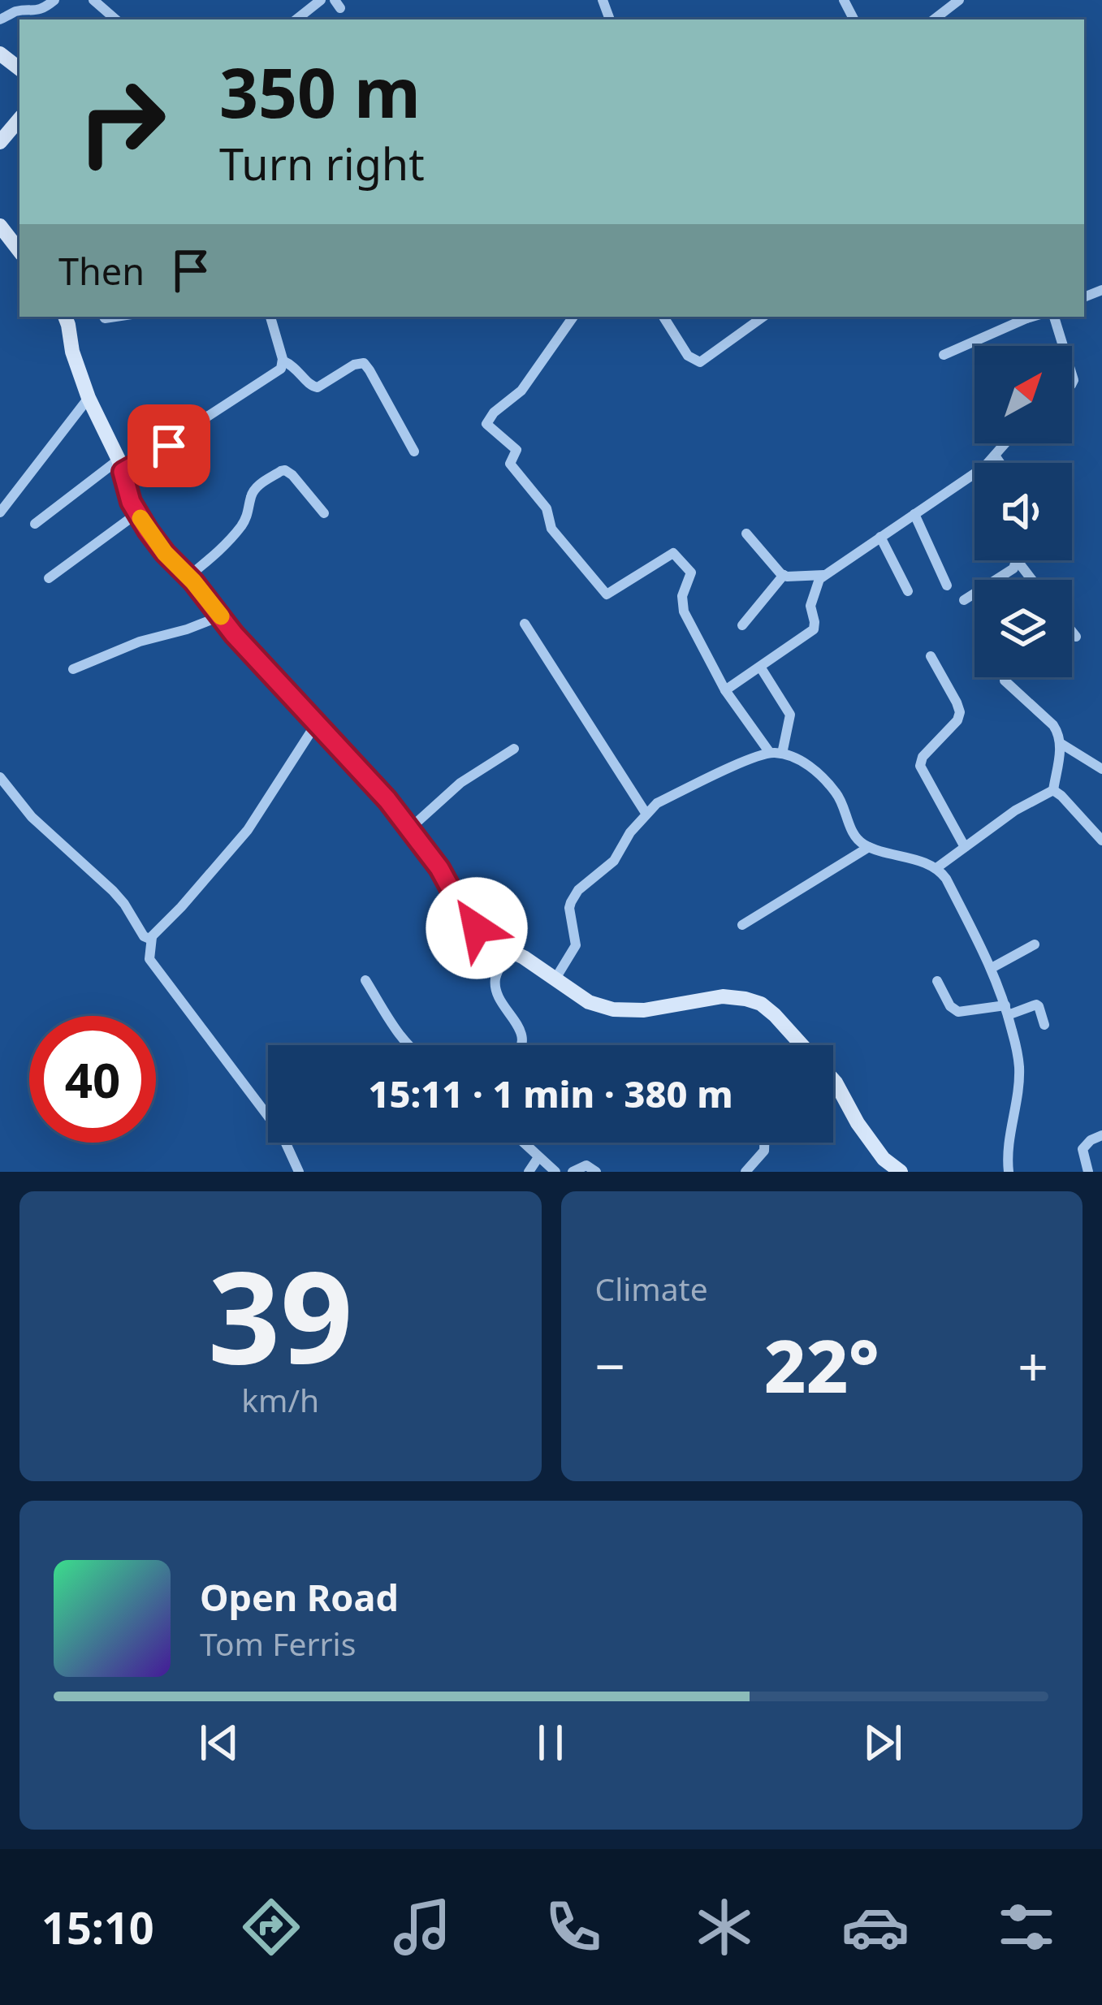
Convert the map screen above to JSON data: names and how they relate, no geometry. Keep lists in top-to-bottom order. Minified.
{"north":"top right","page":{"turn":["350 m","Turn right"],"then":"Then","limit":"40","trip":"15:11 · 1 min · 380 m","tile":[["39","km/h"],"Climate"],"heat":["−","22°","+"],"song":["Open Road","Tom Ferris"],"tabs":"15:10"}}
